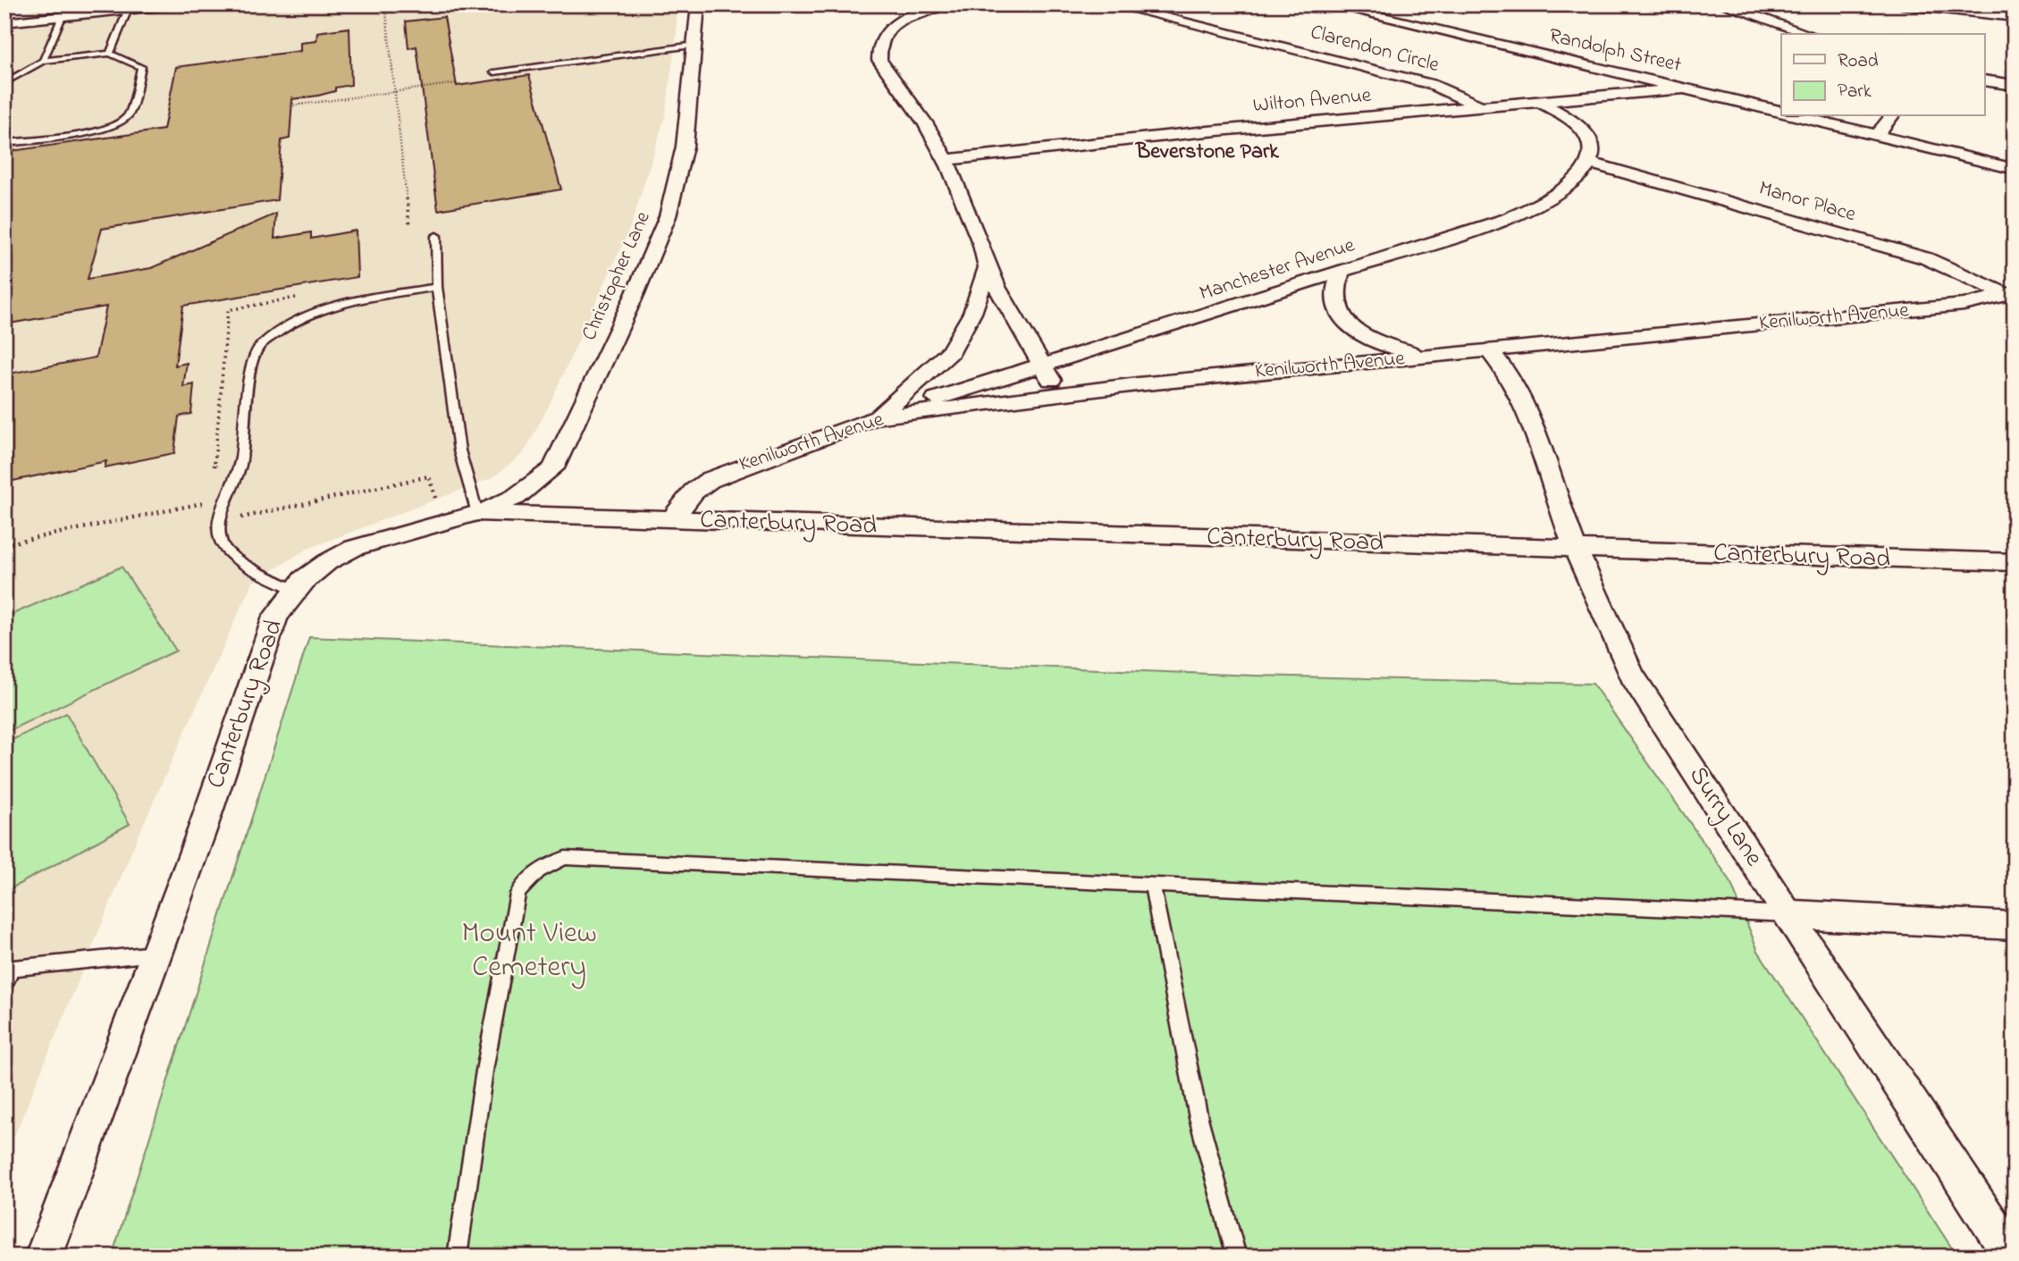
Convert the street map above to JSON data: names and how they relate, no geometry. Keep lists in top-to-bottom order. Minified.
{"streets":{"street":["Clarendon Circle","Randolph Street","Wilton Avenue","Manor Place","Manchester Avenue","Christopher Lane","Kenilworth Avenue","Canterbury Road","Surry Lane"]},"crossings":[["Clarendon Circle","Wilton Avenue"],["Randolph Street","Wilton Avenue"],["Manor Place","Manchester Avenue"],["Manor Place","Kenilworth Avenue"],["Manchester Avenue","Kenilworth Avenue"],["Christopher Lane","Canterbury Road"],["Kenilworth Avenue","Canterbury Road"],["Kenilworth Avenue","Surry Lane"],["Canterbury Road","Surry Lane"]],"districts":["Beverstone Park"],"parks":["Mount View Cemetery"],"legend":["Road","Park"]}
